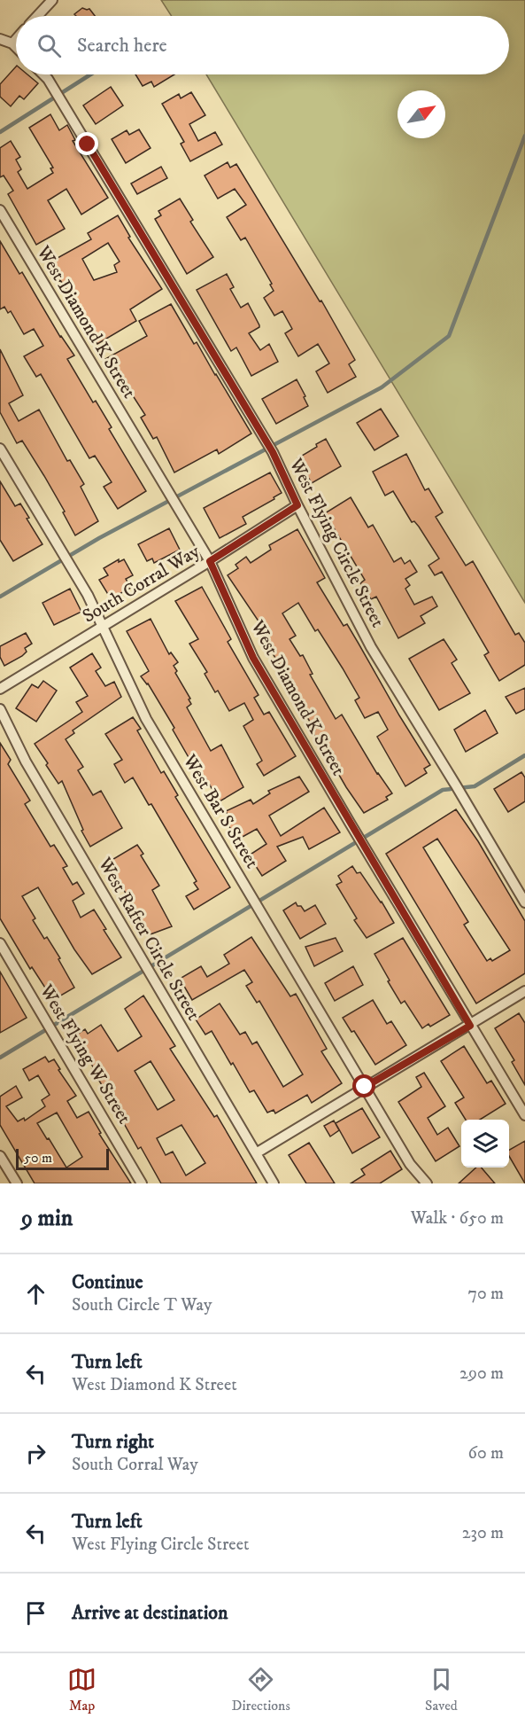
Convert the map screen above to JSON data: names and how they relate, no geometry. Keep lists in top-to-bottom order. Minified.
{"streets":{"street":["West Diamond K Street","West Flying Circle Street","South Corral Way","West Bar S Street","West Rafter Circle Street","West Flying W Street"]},"crossings":[["West Diamond K Street","South Corral Way"],["West Flying Circle Street","South Corral Way"],["South Corral Way","West Bar S Street"]],"scale_bar":"50 m","north":"top right","page":{"search":"Search here","scale":"50 m","heading":["9 min","Walk · 650 m"],"list":[["Continue","South Circle T Way","70 m"],["Turn left","West Diamond K Street","290 m"],["Turn right","South Corral Way","60 m"],["Turn left","West Flying Circle Street","230 m"],"Arrive at destination"],"nav":["Map","Directions","Saved"]}}
